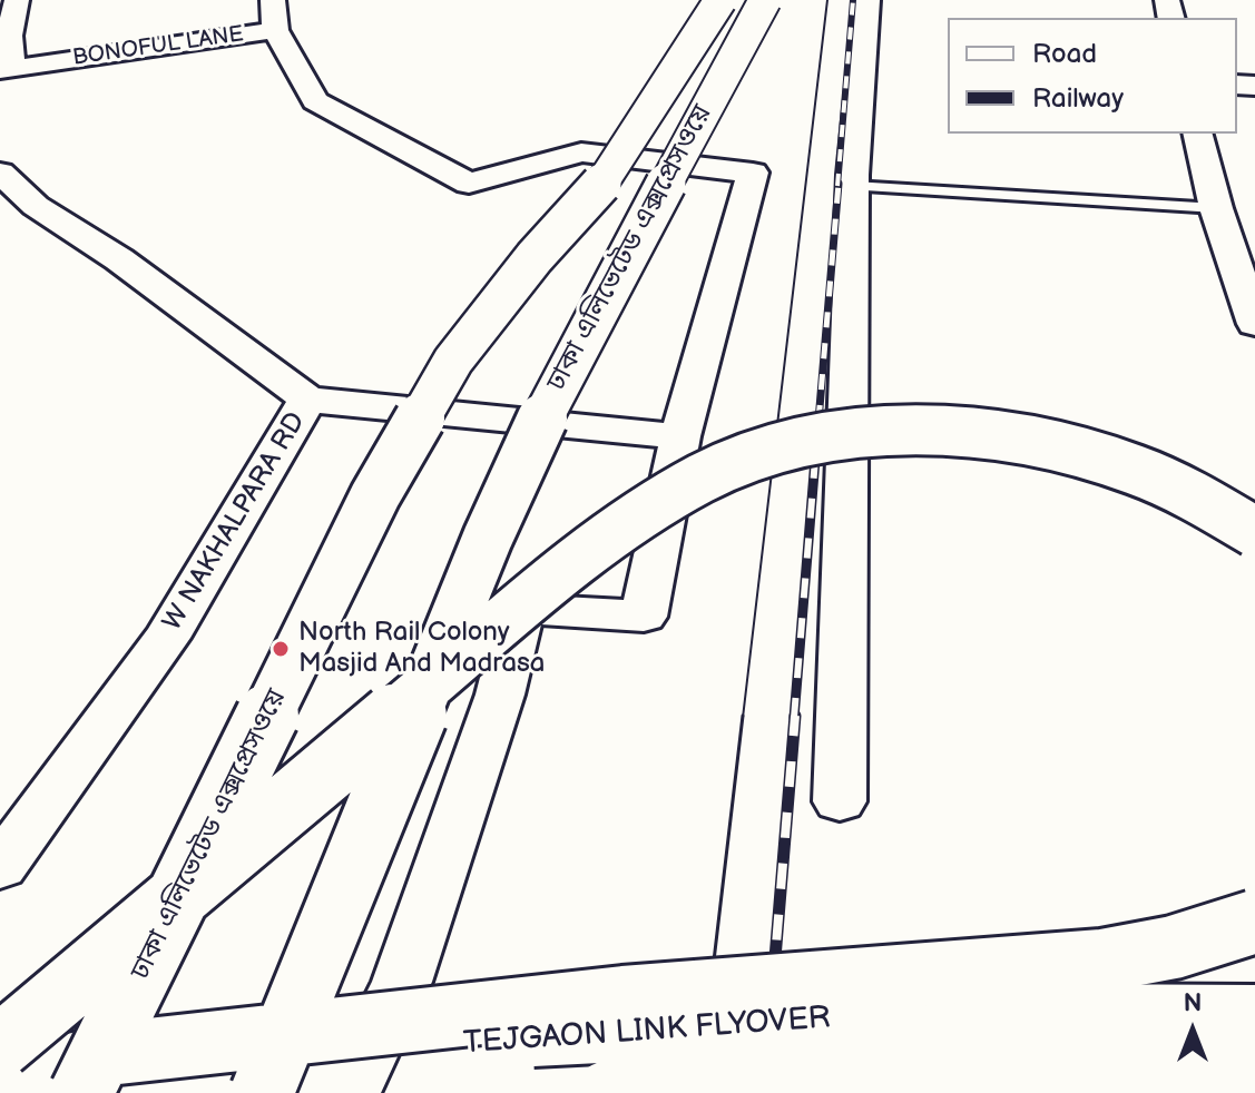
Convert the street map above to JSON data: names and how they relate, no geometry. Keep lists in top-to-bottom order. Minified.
{"streets":{"main road":["ঢাকা এলিভেটেড এক্সপ্রেসওয়ে","TEJGAON LINK FLYOVER"],"street":["BONOFUL LANE","W NAKHALPARA RD"]},"places":["North Rail Colony Masjid And Madrasa"],"legend":["Road","Railway"],"north":"top"}
